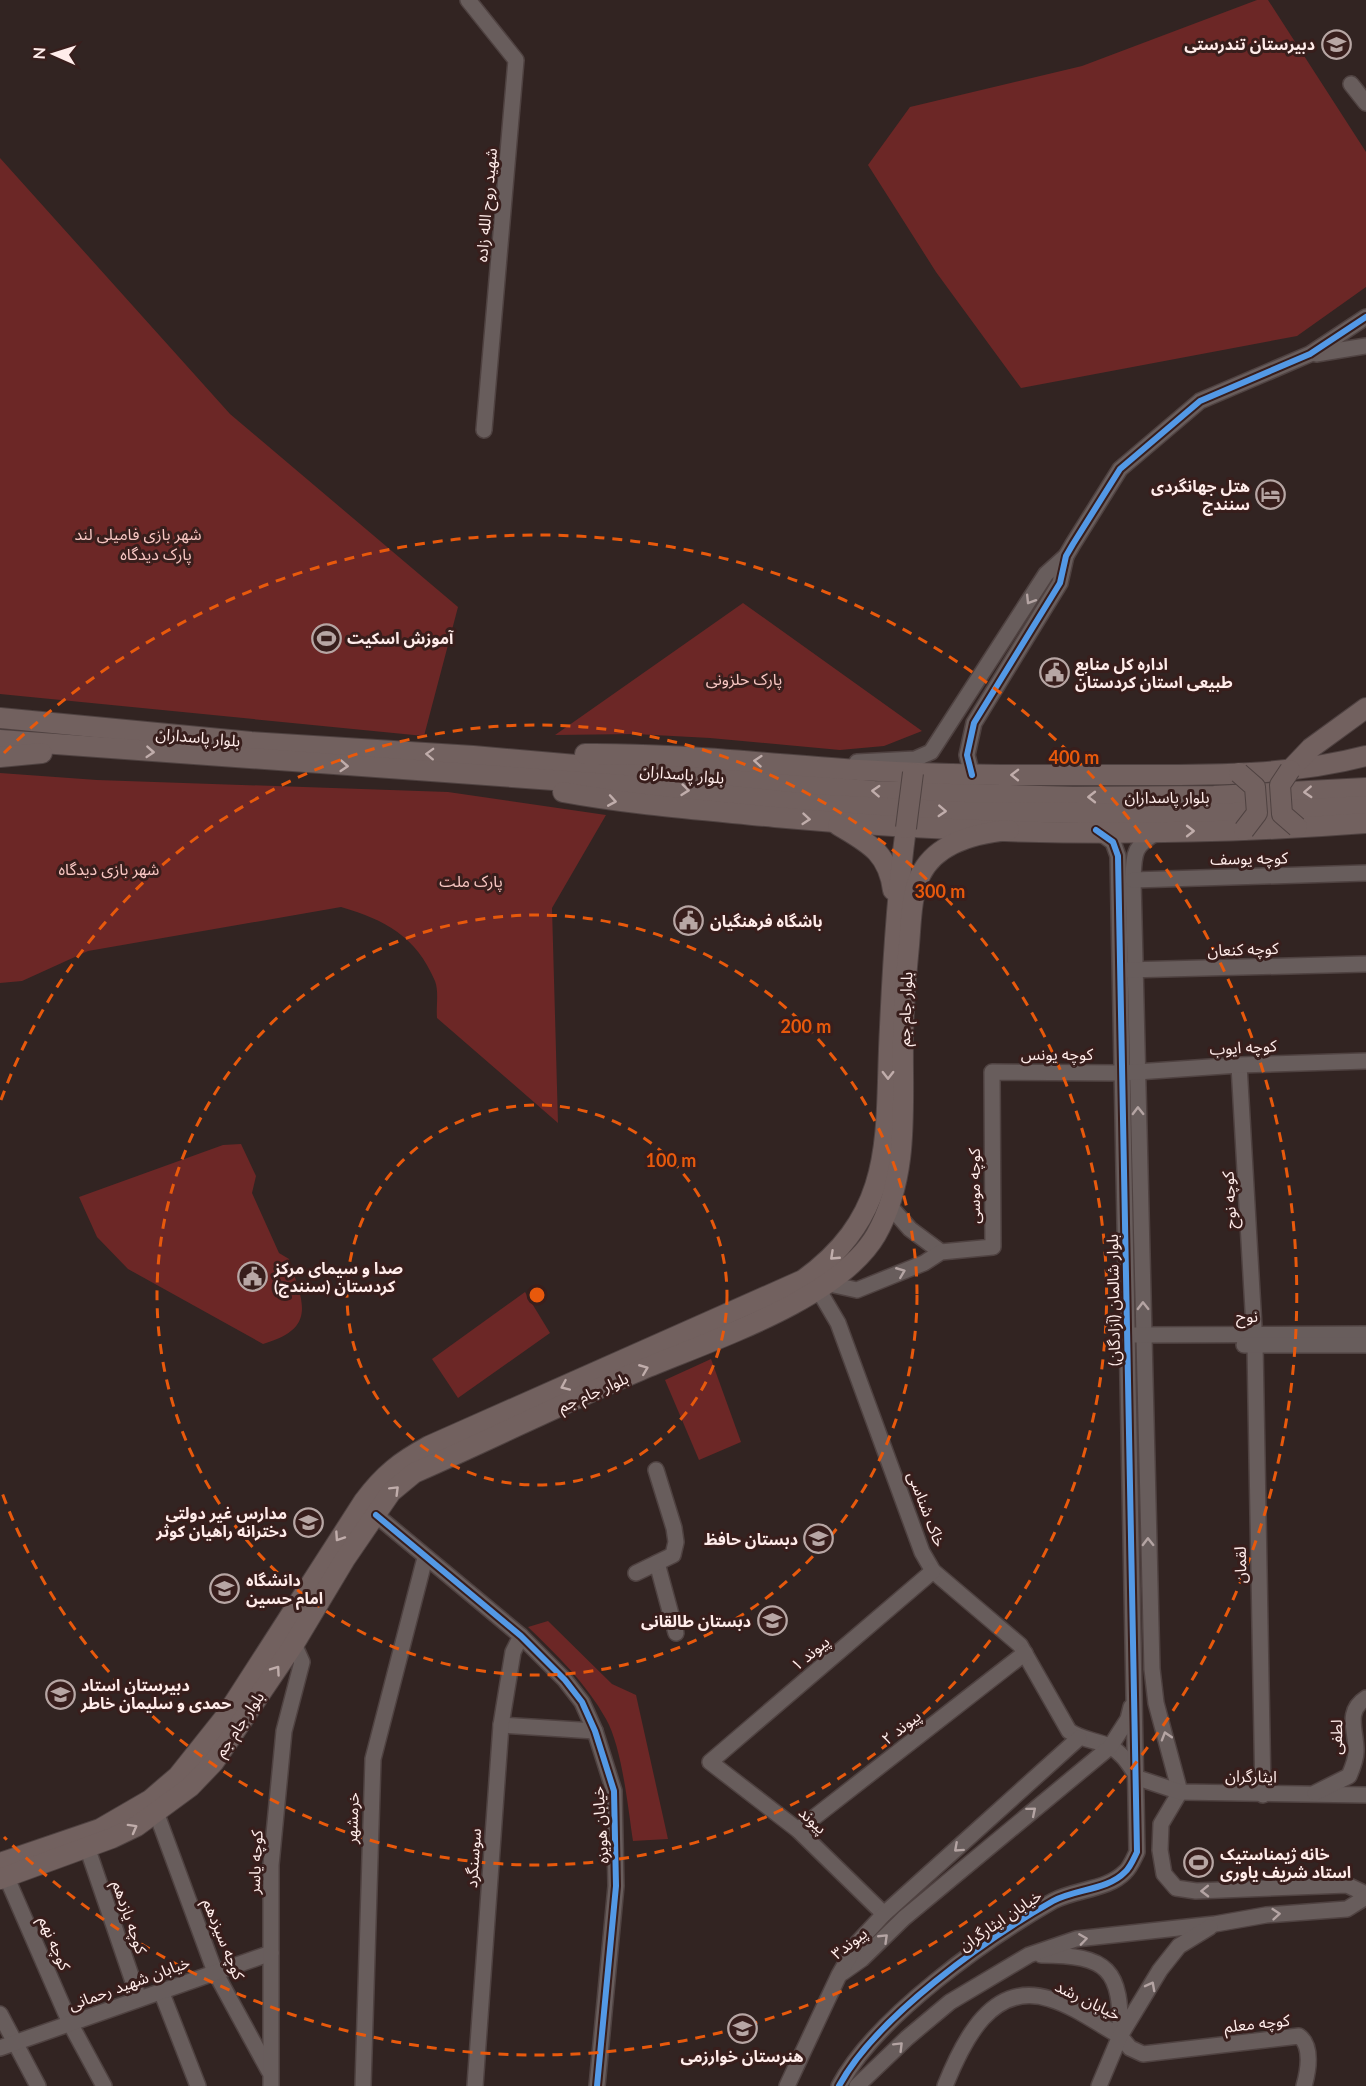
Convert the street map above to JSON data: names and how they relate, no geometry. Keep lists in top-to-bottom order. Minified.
{"streets":{"main road":["بلوار پاسداران","بلوار جام جم"],"street":["شهید روح الله زاده","کوچه یوسف","کوچه کنعان","کوچه ایوب","کوچه یونس","کوچه موسی","کوچه نوح","بلوار شالمان (آزادگان)","نوح","خاک شناسی","لقمان","پیوند ۱","پیوند ۲","لطفی","ایثارگران","خرمشهر","پیوند","خیابان هویزه","سوسنگرد","کوچه یاسر","کوچه یازدهم","خیابان ایثارگران","کوچه سیزدهم","کوچه نهم","پیوند۳","خیابان شهید رحمانی","خیابان رشد","کوچه معلم"]},"crossings":[["کوچه یوسف","بلوار شالمان (آزادگان)"],["کوچه کنعان","بلوار شالمان (آزادگان)"],["بلوار جام جم","خاک شناسی"],["بلوار جام جم","خیابان هویزه"],["بلوار جام جم","کوچه یاسر"],["بلوار جام جم","کوچه یازدهم"],["بلوار جام جم","کوچه سیزدهم"],["بلوار جام جم","کوچه نهم"],["کوچه ایوب","کوچه یونس"],["کوچه ایوب","کوچه نوح"],["کوچه ایوب","بلوار شالمان (آزادگان)"],["کوچه یونس","کوچه موسی"],["کوچه یونس","بلوار شالمان (آزادگان)"],["کوچه نوح","نوح"],["کوچه نوح","لقمان"],["بلوار شالمان (آزادگان)","ایثارگران"],["بلوار شالمان (آزادگان)","خیابان ایثارگران"],["بلوار شالمان (آزادگان)","پیوند۳"],["نوح","لقمان"],["خاک شناسی","پیوند ۱"],["خاک شناسی","پیوند ۲"],["خاک شناسی","پیوند۳"],["لقمان","ایثارگران"],["پیوند ۱","پیوند"],["پیوند ۲","پیوند"],["لطفی","ایثارگران"],["ایثارگران","خیابان ایثارگران"],["خرمشهر","خیابان هویزه"],["پیوند","پیوند۳"],["خیابان هویزه","سوسنگرد"],["کوچه یاسر","کوچه سیزدهم"],["کوچه یاسر","خیابان شهید رحمانی"],["کوچه یازدهم","خیابان شهید رحمانی"],["کوچه سیزدهم","خیابان شهید رحمانی"],["کوچه نهم","خیابان شهید رحمانی"],["خیابان رشد","کوچه معلم"]],"parks":["شهر بازی فامیلی لند","پارک دیدگاه","پارک حلزونی","شهر بازی دیدگاه","پارک ملت"],"places":{"school or university":["دبیرستان تندرستی","مدارس غیر دولتی دخترانه راهیان کوثر","دبستان حافظ","دانشگاه امام حسین","دبستان طالقانی","دبیرستان استاد حمدی و سلیمان خاطر","هنرستان خوارزمی"],"hotel":["هتل جهانگردی سنندج"],"sports":["آموزش اسکیت","خانه ژیمناستیک استاد شریف یاوری"],"public building":["اداره کل منابع طبیعی استان کردستان","باشگاه فرهنگیان","صدا و سیمای مرکز کردستان (سنندج)"]},"north":"left","rings":["400 m","300 m","200 m","100 m"]}
